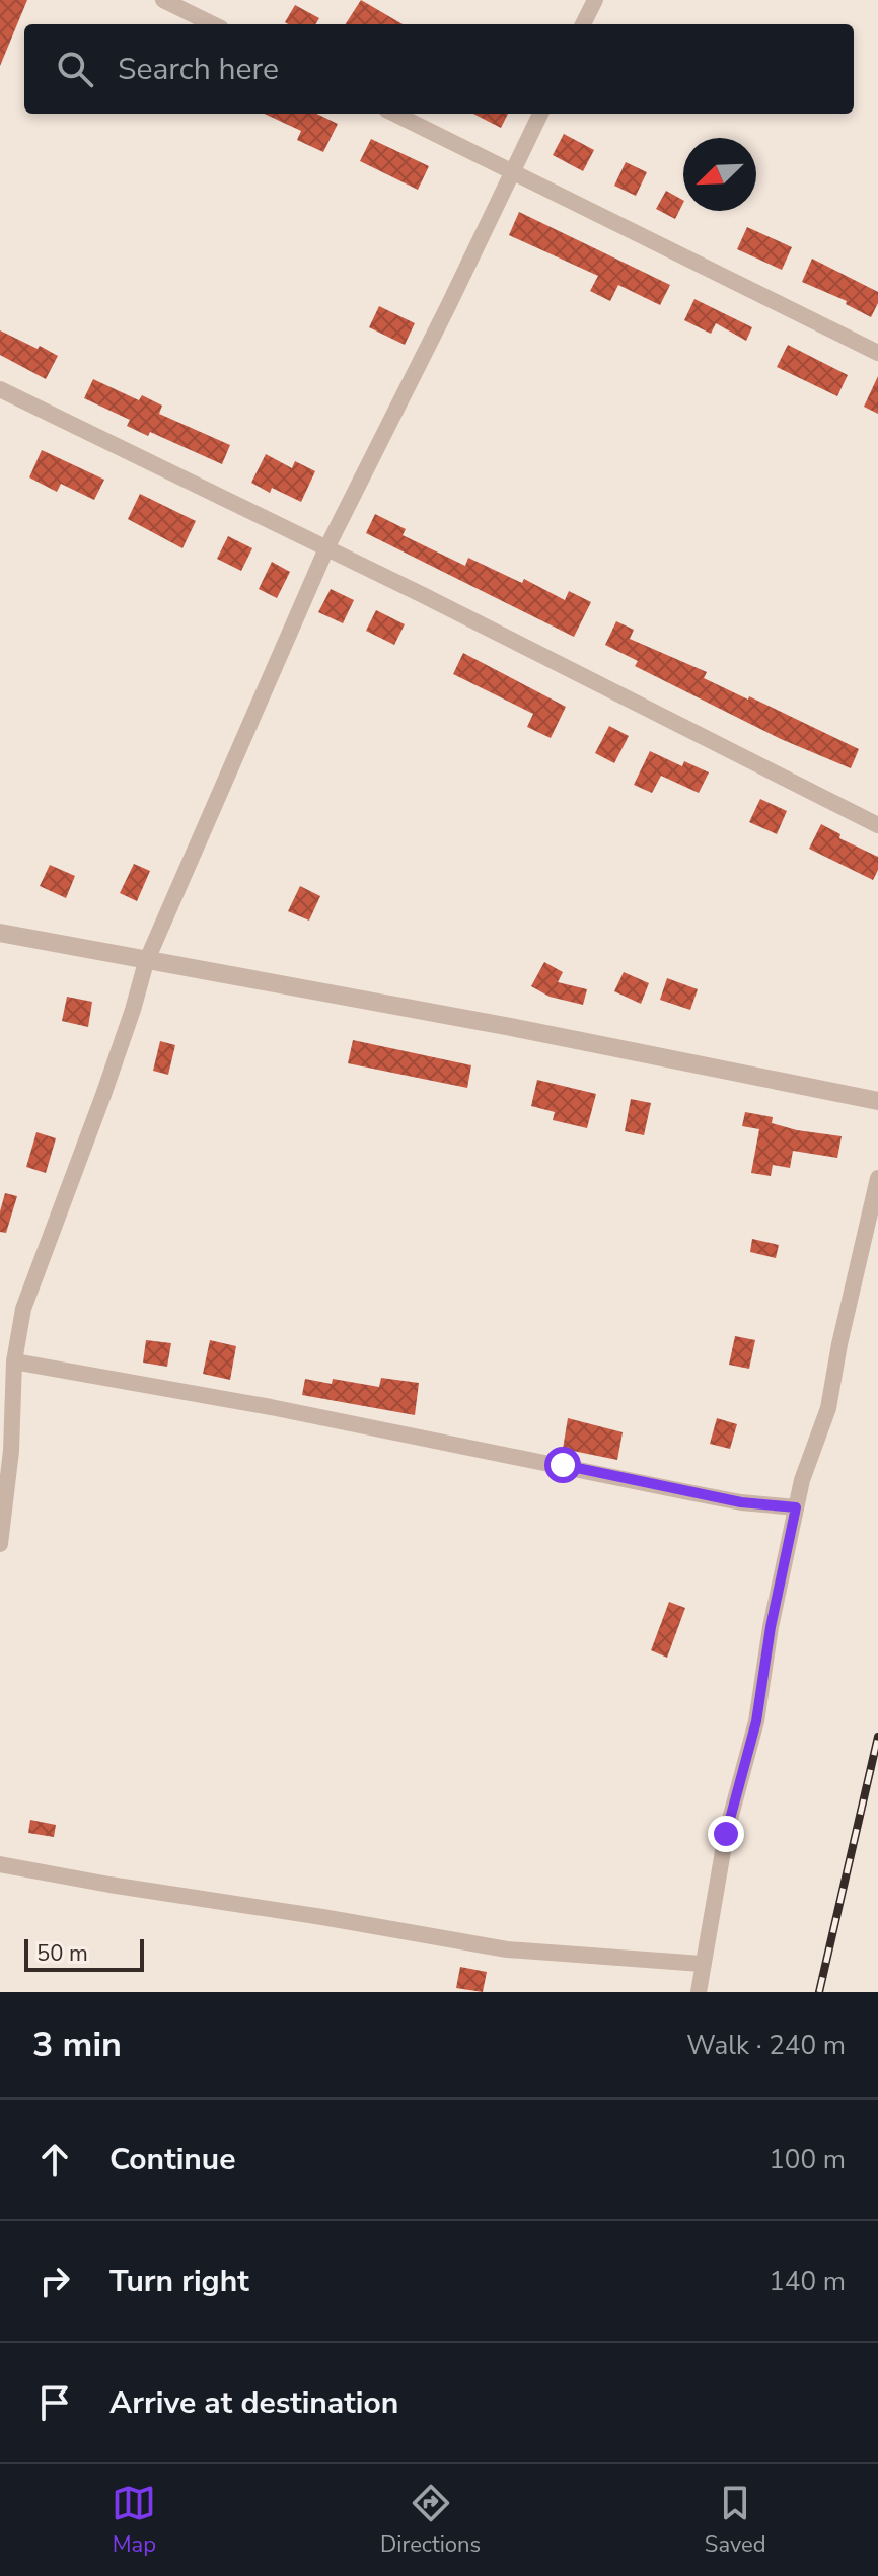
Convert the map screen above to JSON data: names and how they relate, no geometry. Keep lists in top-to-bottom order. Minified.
{"scale_bar":"50 m","north":"bottom left","page":{"search":"Search here","scale":"50 m","heading":["3 min","Walk · 240 m"],"list":[["Continue","100 m"],["Turn right","140 m"],"Arrive at destination"],"nav":["Map","Directions","Saved"]}}
